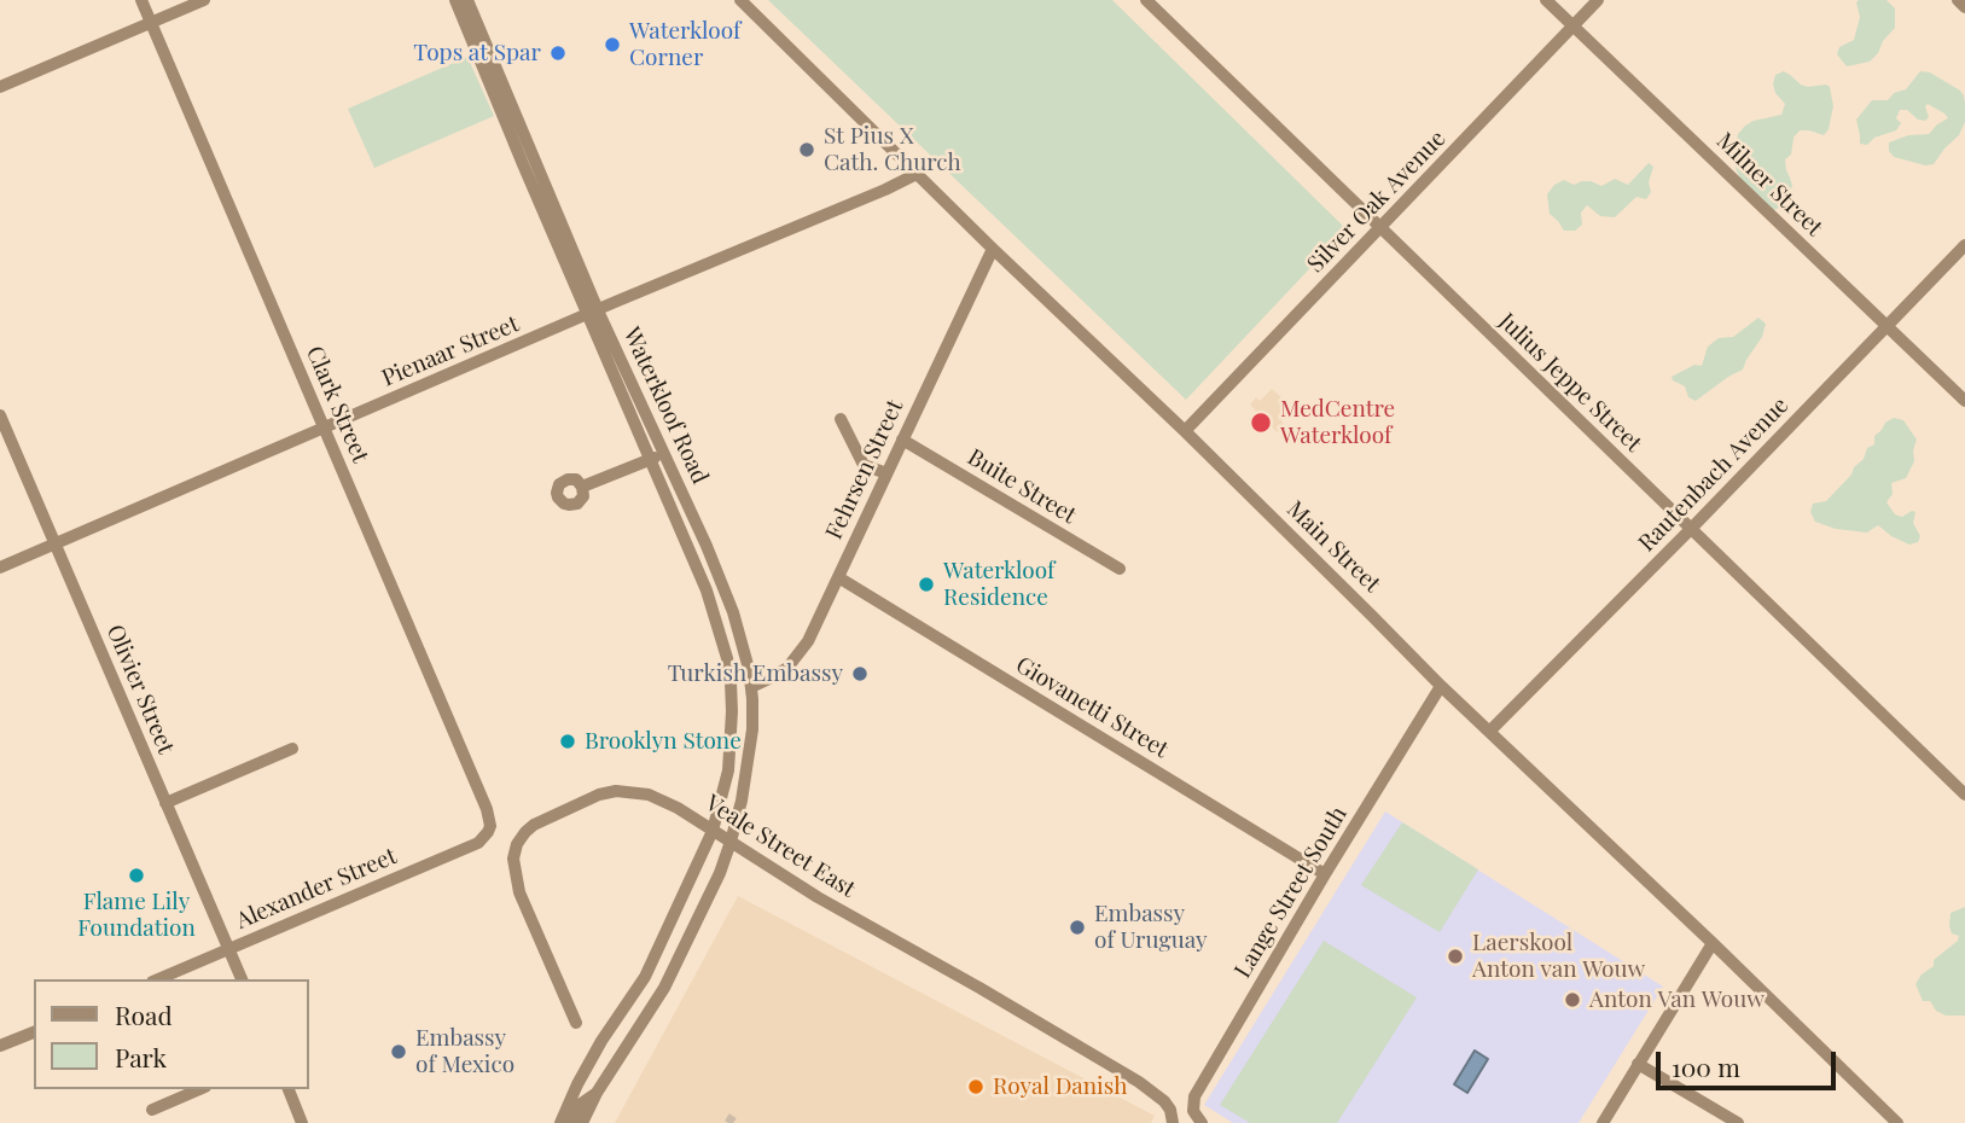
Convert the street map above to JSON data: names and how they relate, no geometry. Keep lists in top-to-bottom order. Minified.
{"streets":{"street":["Milner Street","Silver Oak Avenue","Pienaar Street","Julius Jeppe Street","Clark Street","Waterkloof Road","Fehrsen Street","Rautenbach Avenue","Buite Street","Main Street","Olivier Street","Giovanetti Street","Veale Street East","Alexander Street","Lange Street South"]},"crossings":[["Milner Street","Silver Oak Avenue"],["Milner Street","Rautenbach Avenue"],["Silver Oak Avenue","Julius Jeppe Street"],["Silver Oak Avenue","Main Street"],["Pienaar Street","Clark Street"],["Pienaar Street","Waterkloof Road"],["Pienaar Street","Main Street"],["Pienaar Street","Olivier Street"],["Julius Jeppe Street","Rautenbach Avenue"],["Clark Street","Alexander Street"],["Waterkloof Road","Fehrsen Street"],["Waterkloof Road","Veale Street East"],["Fehrsen Street","Buite Street"],["Fehrsen Street","Main Street"],["Fehrsen Street","Giovanetti Street"],["Rautenbach Avenue","Main Street"],["Main Street","Lange Street South"],["Olivier Street","Alexander Street"],["Giovanetti Street","Lange Street South"]],"places":["Waterkloof Corner","Tops at Spar","St Pius X Cath. Church","MedCentre Waterkloof","Waterkloof Residence","Turkish Embassy","Brooklyn Stone","Flame Lily Foundation","Embassy of Uruguay","Laerskool Anton van Wouw","Anton Van Wouw","Embassy of Mexico","Royal Danish"],"legend":["Road","Park"],"scale_bar":"100 m"}
